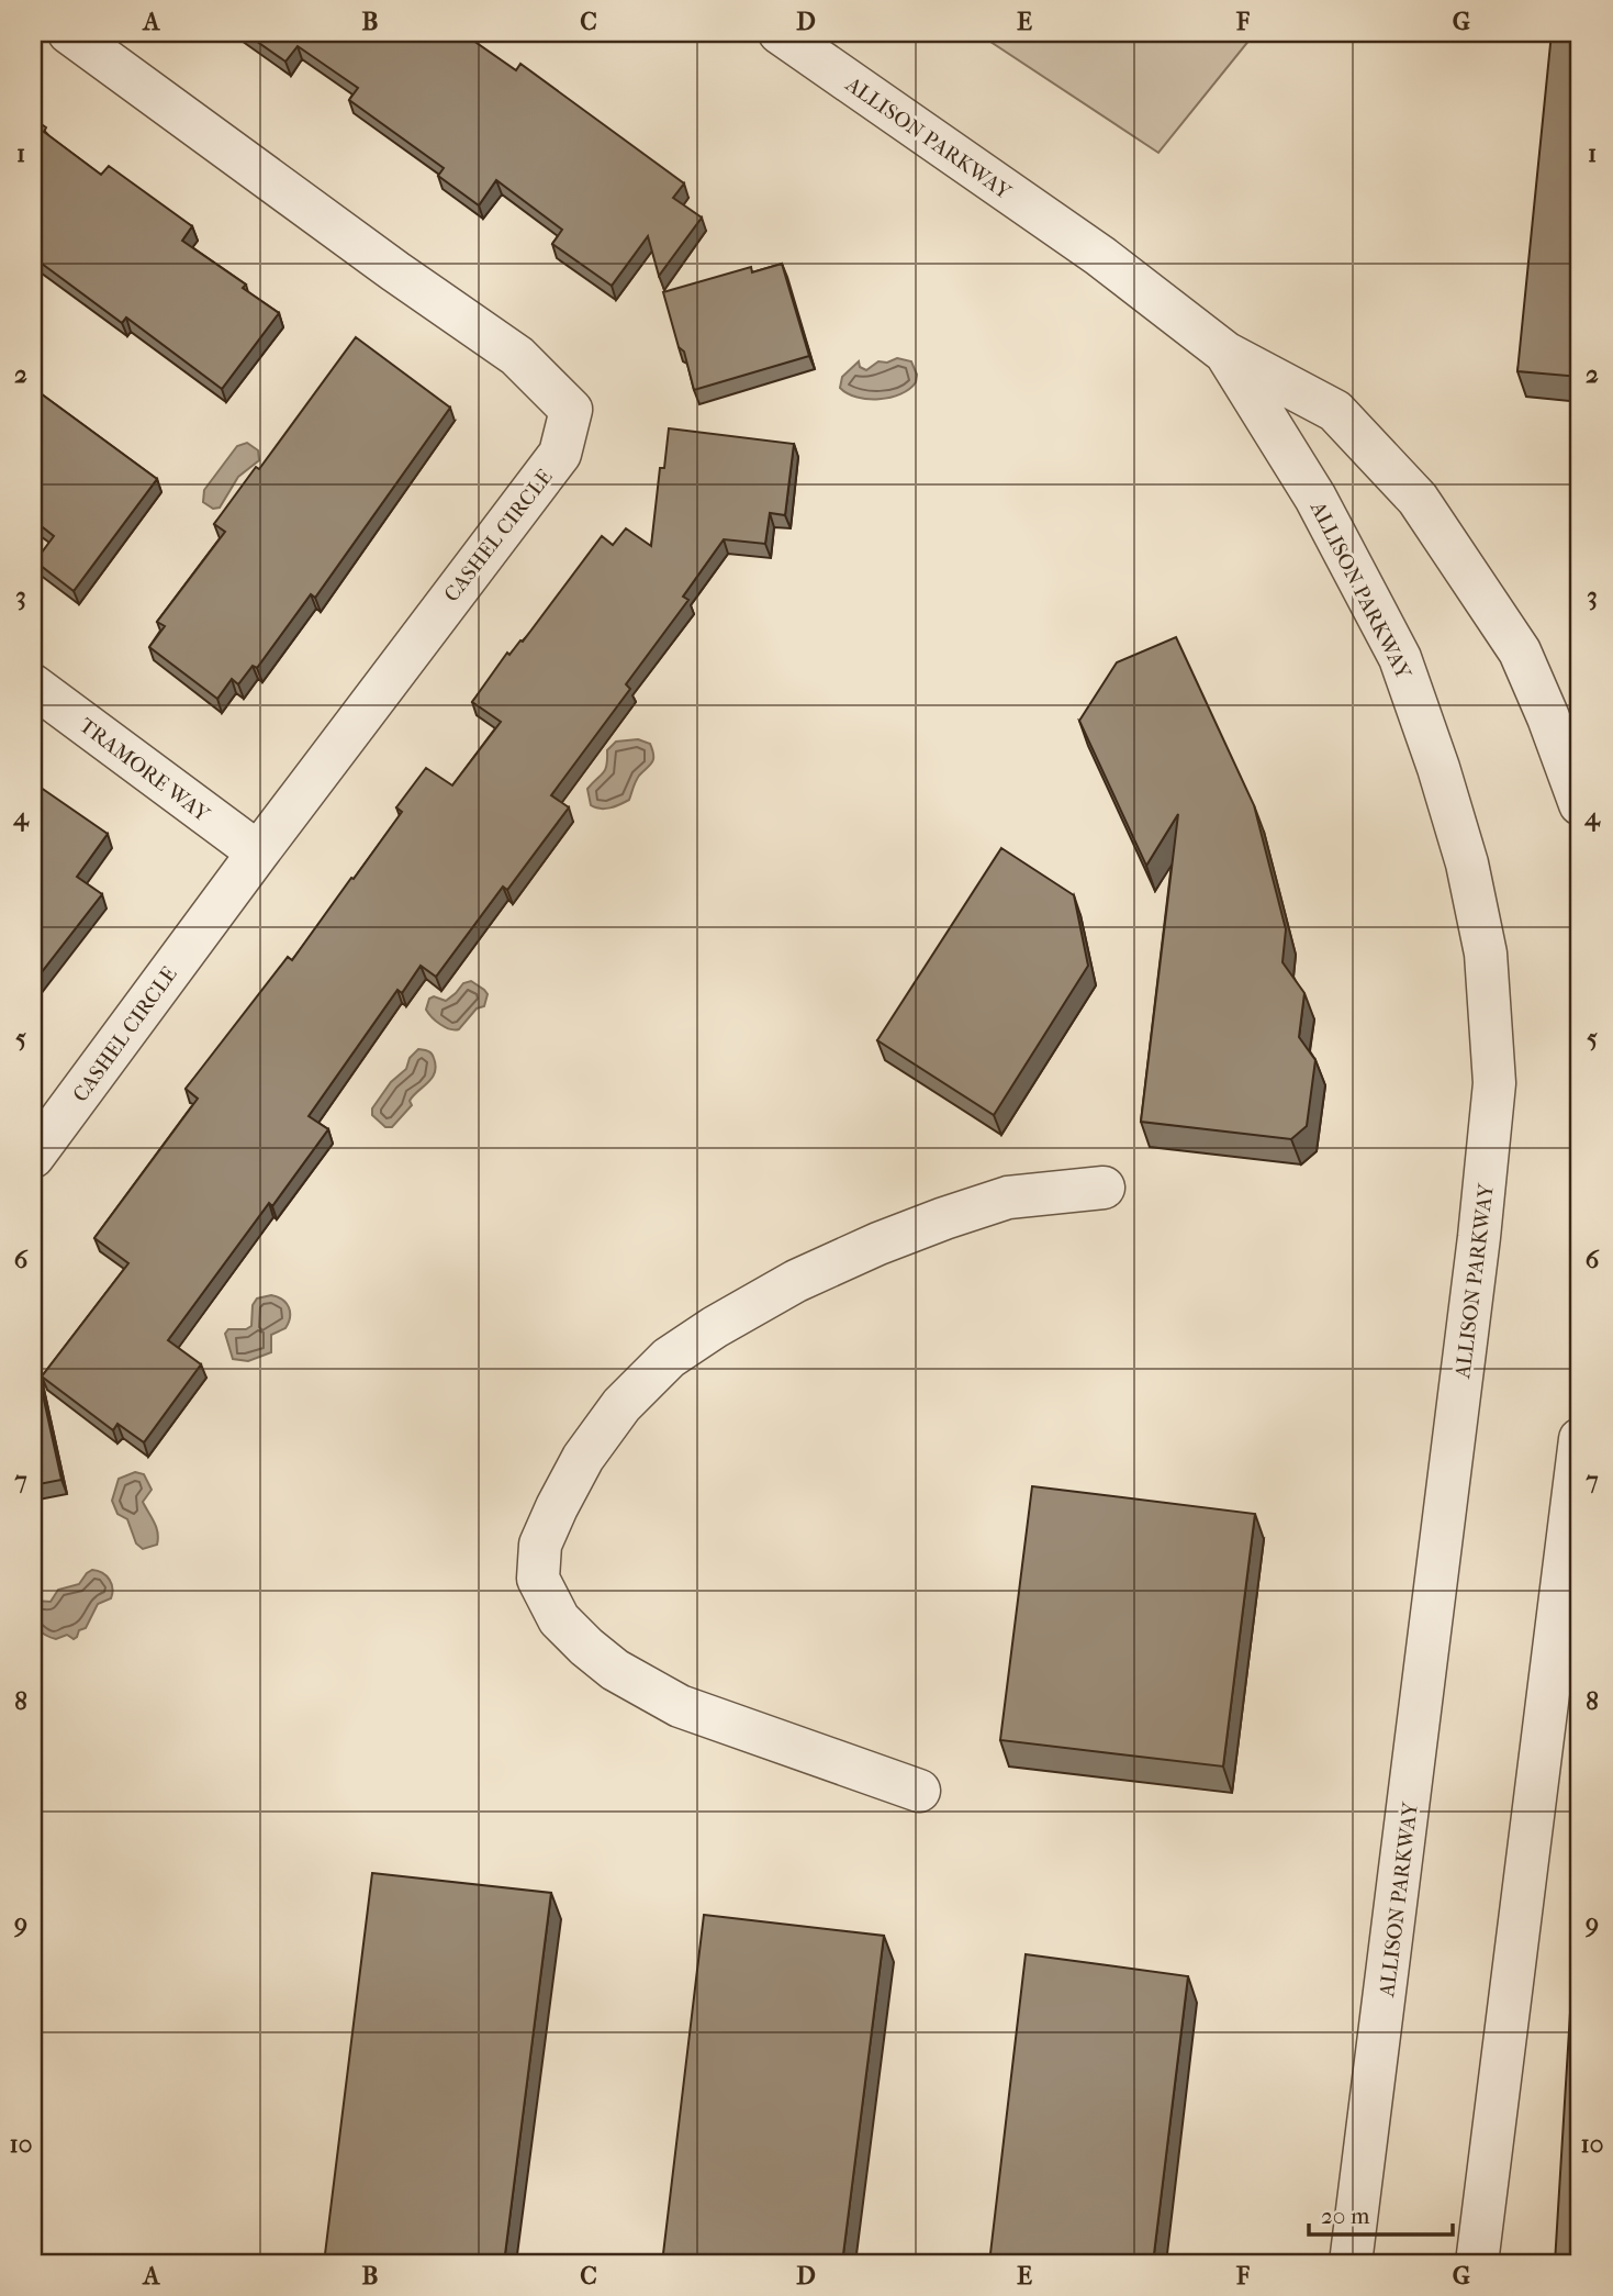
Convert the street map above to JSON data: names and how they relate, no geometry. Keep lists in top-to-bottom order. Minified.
{"streets":{"street":["ALLISON PARKWAY","CASHEL CIRCLE","TRAMORE WAY"]},"crossings":[["CASHEL CIRCLE","TRAMORE WAY"]],"scale_bar":"20 m","grid":{"columns":["A","B","C","D","E","F","G"],"rows":["1","2","3","4","5","6","7","8","9","10"]}}
